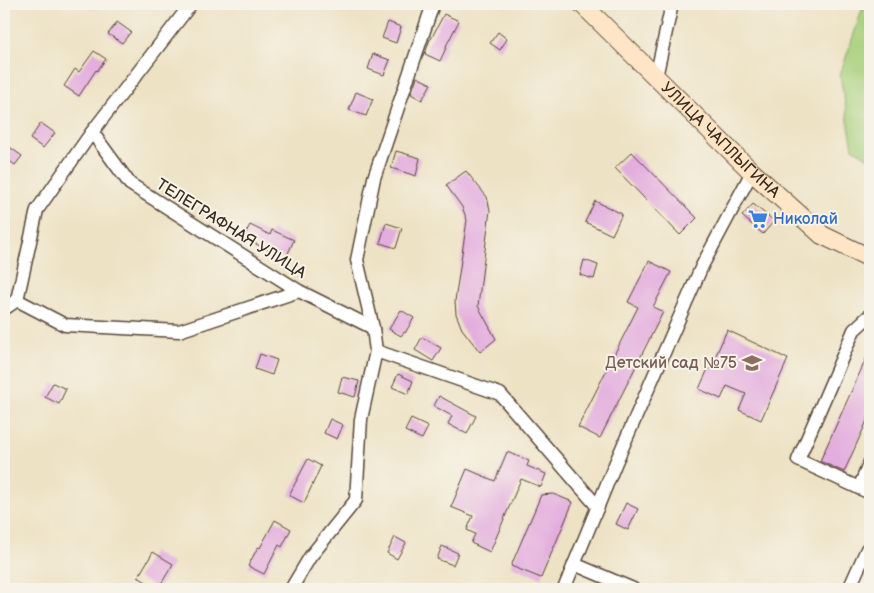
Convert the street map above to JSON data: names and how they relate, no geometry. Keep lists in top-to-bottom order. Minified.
{"streets":{"main road":["УЛИЦА ЧАПЛЫГИНА"],"street":["ТЕЛЕГРАФНАЯ УЛИЦА"]},"places":{"supermarket":["Николай"],"school or university":["Детский сад №75"]}}
